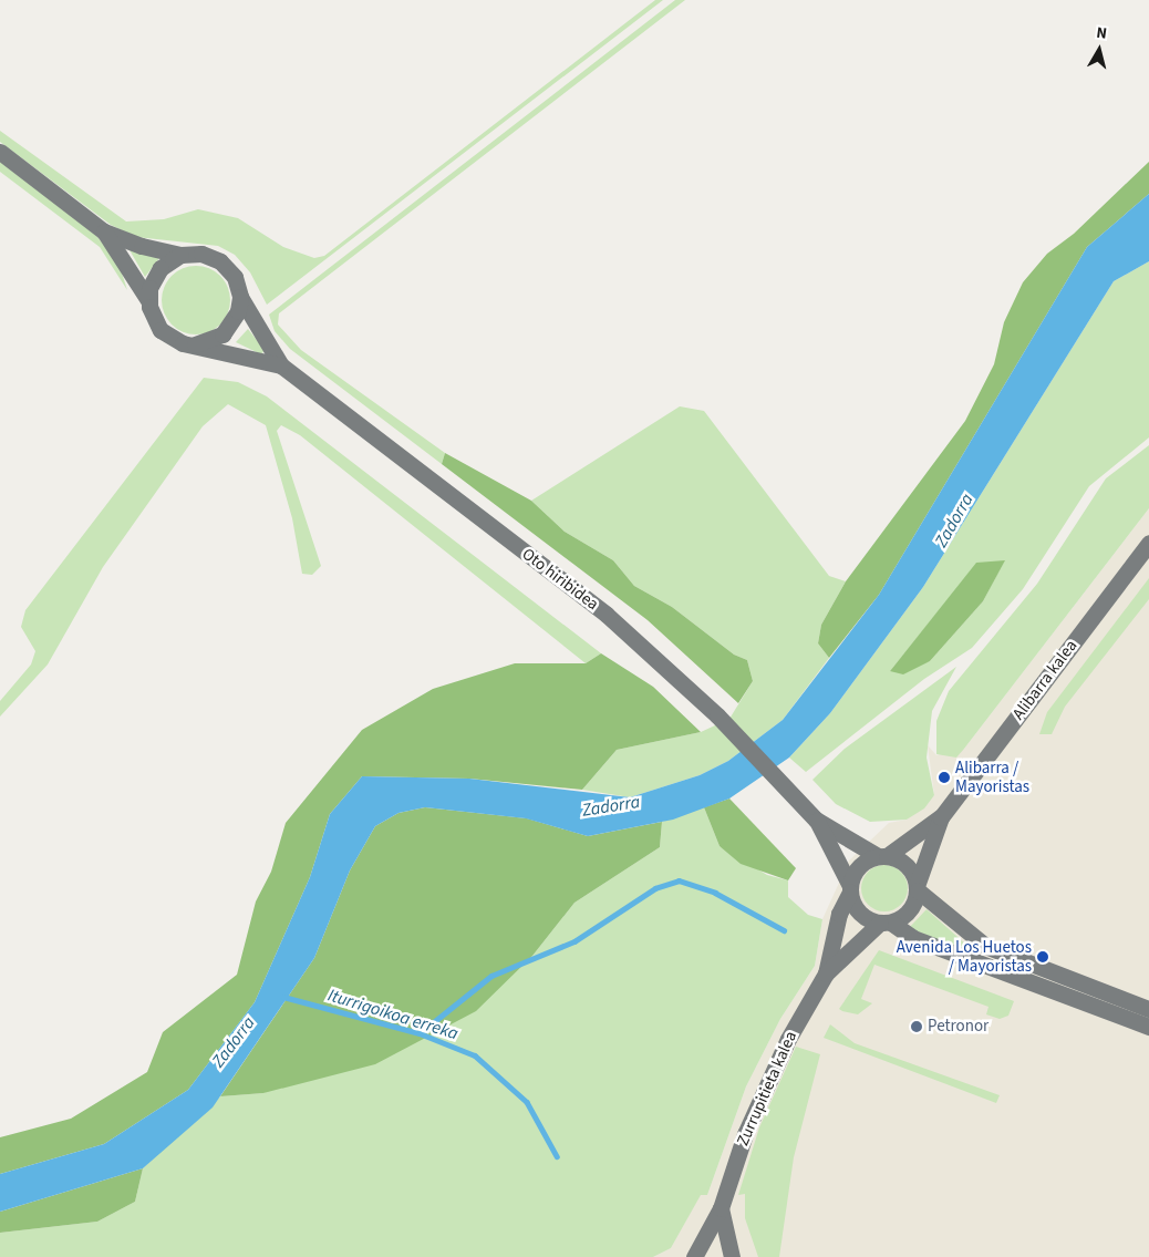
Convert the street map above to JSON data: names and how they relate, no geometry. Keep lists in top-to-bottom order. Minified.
{"streets":{"street":["Oto hiribidea","Alibarra kalea","Zurrupitieta kalea"]},"crossings":[["Oto hiribidea","Alibarra kalea"],["Oto hiribidea","Zurrupitieta kalea"],["Alibarra kalea","Zurrupitieta kalea"]],"water":["Zadorra","Iturrigoikoa erreka"],"places":["Alibarra / Mayoristas","Avenida Los Huetos / Mayoristas","Petronor"],"north":"top"}
